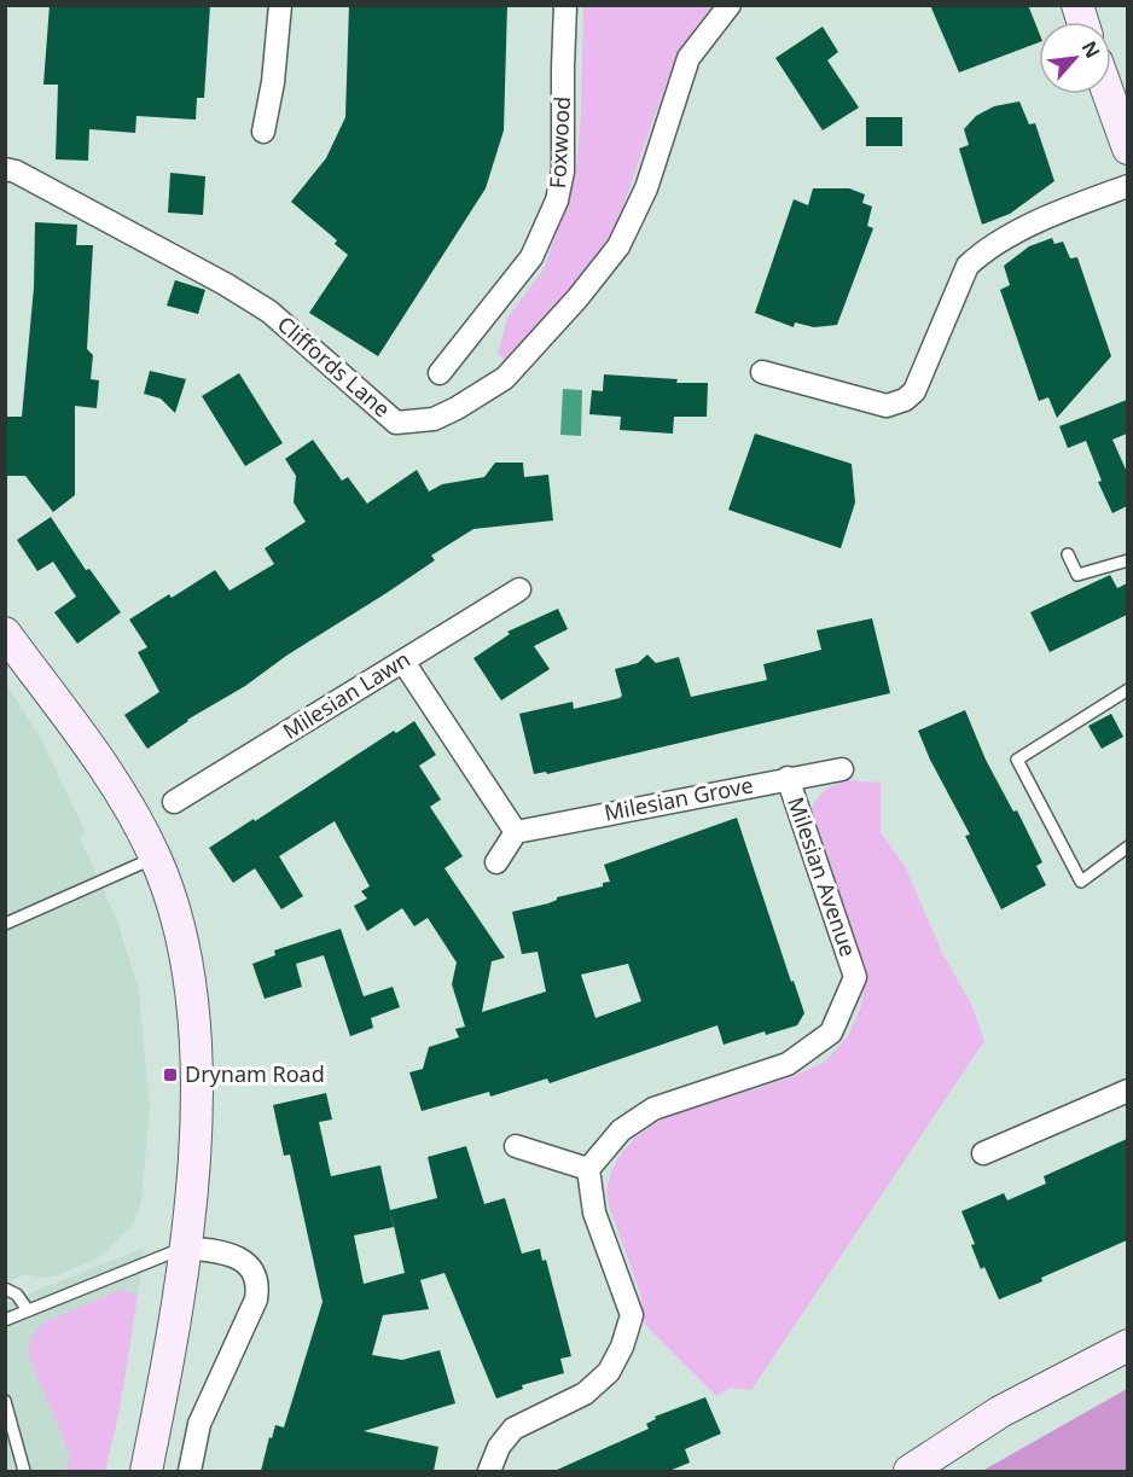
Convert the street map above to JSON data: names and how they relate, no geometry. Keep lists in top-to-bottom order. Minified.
{"streets":{"street":["Foxwood","Cliffords Lane","Milesian Lawn","Milesian Grove","Milesian Avenue"]},"crossings":[["Milesian Grove","Milesian Avenue"]],"places":{"transit":["Drynam Road"]},"north":"top right"}
